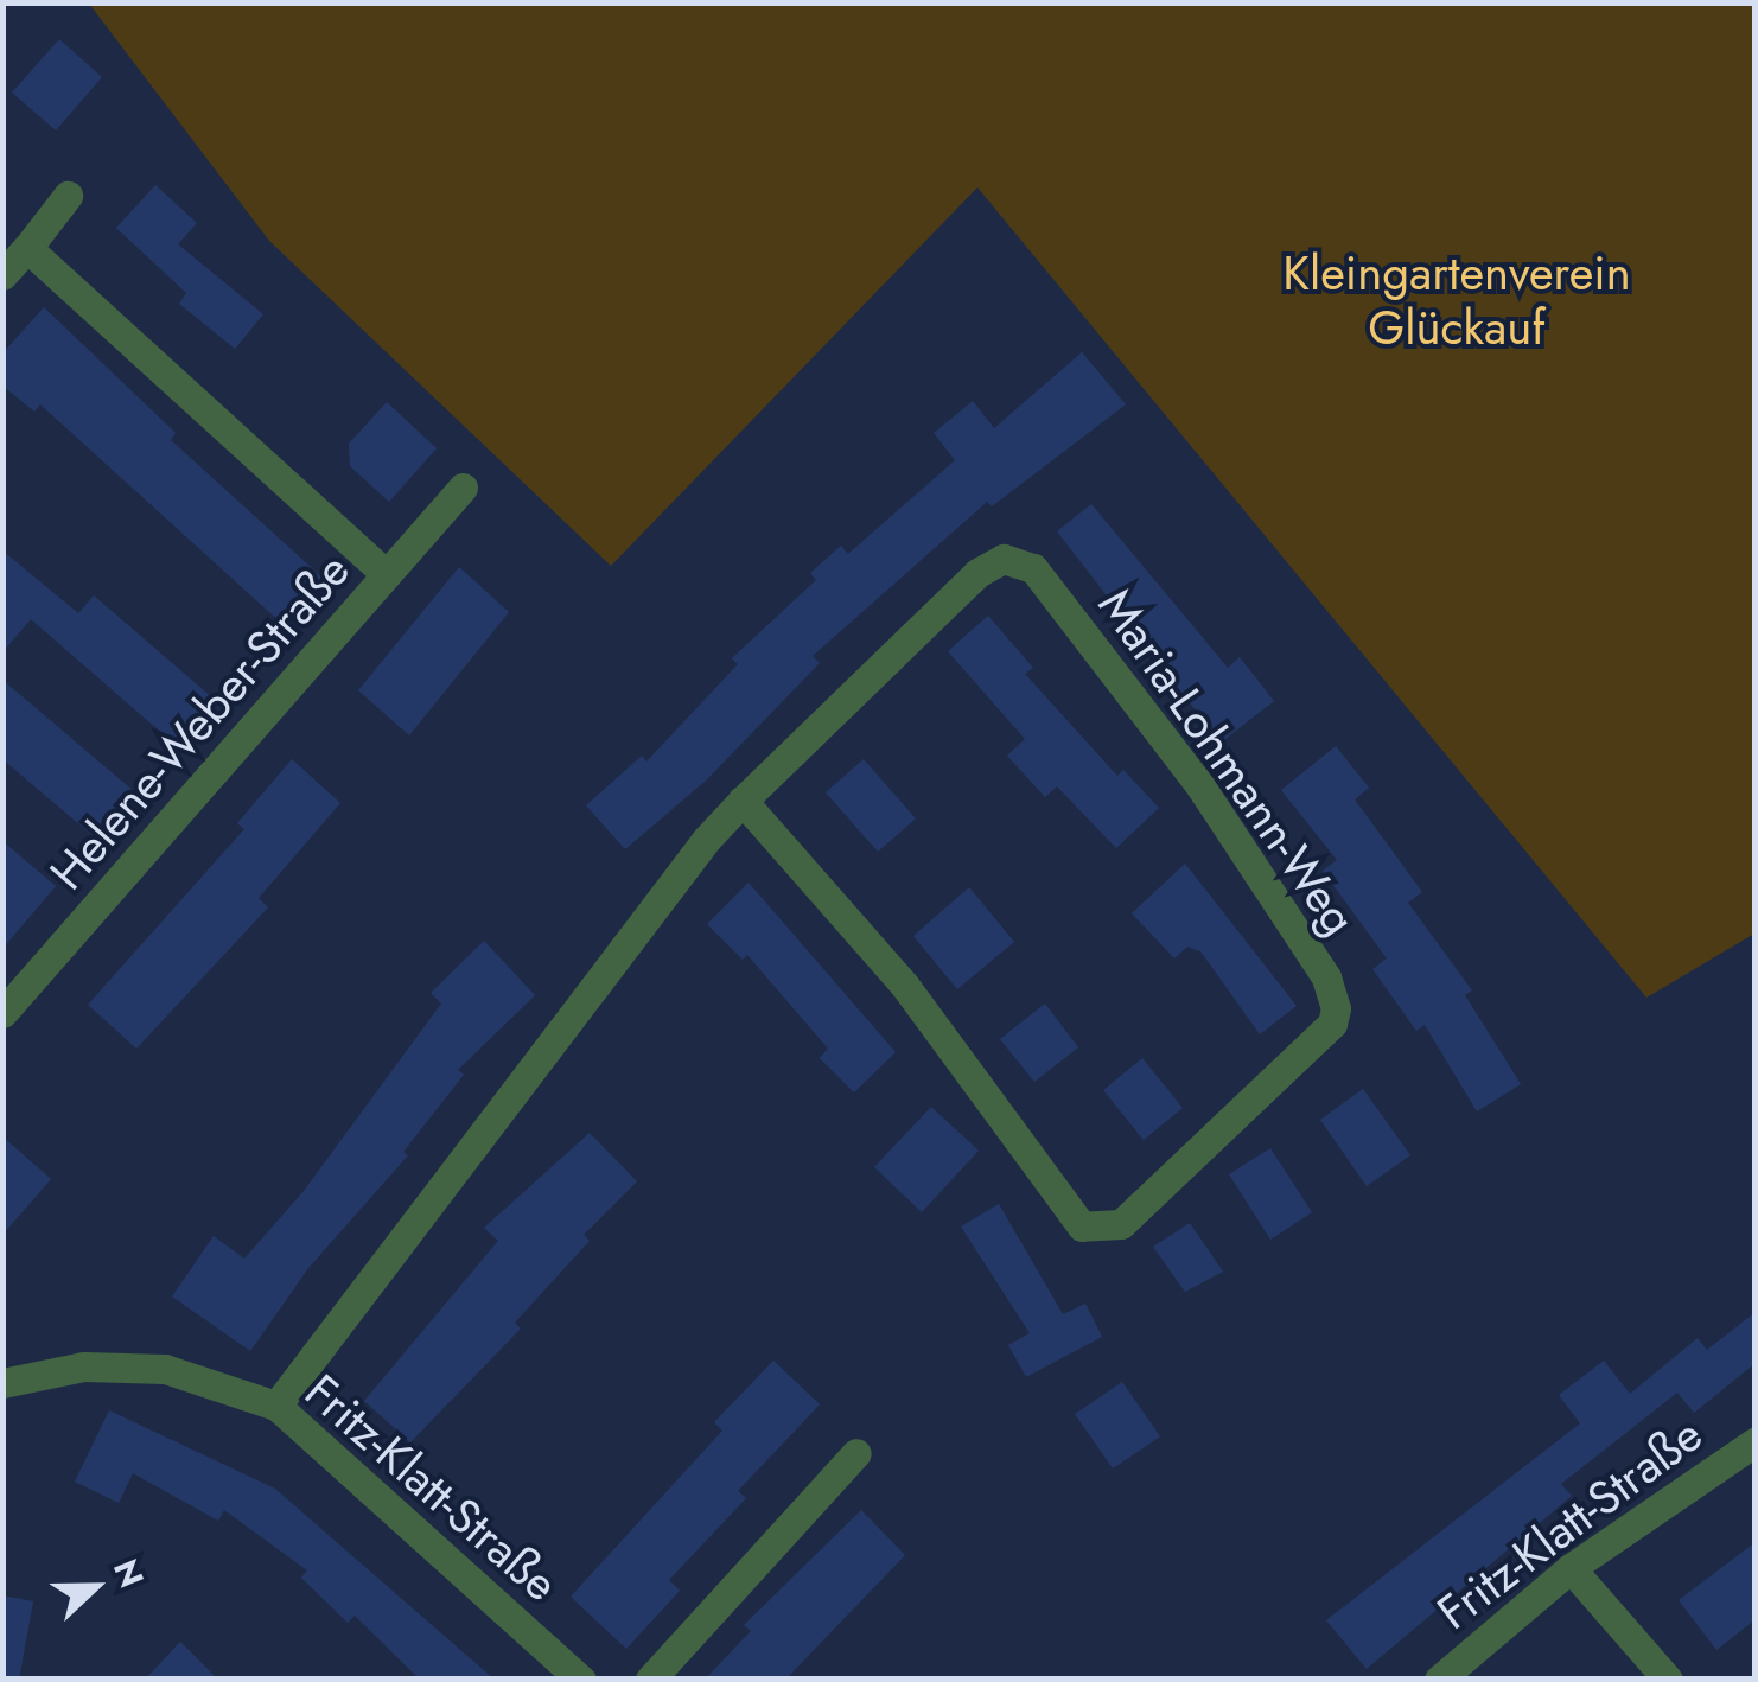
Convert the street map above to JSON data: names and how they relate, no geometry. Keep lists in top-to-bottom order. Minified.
{"streets":{"street":["Helene-Weber-Straße","Maria-Lohmann-Weg","Fritz-Klatt-Straße"]},"crossings":[["Maria-Lohmann-Weg","Fritz-Klatt-Straße"]],"parks":["Kleingartenverein Glückauf"],"north":"right"}
